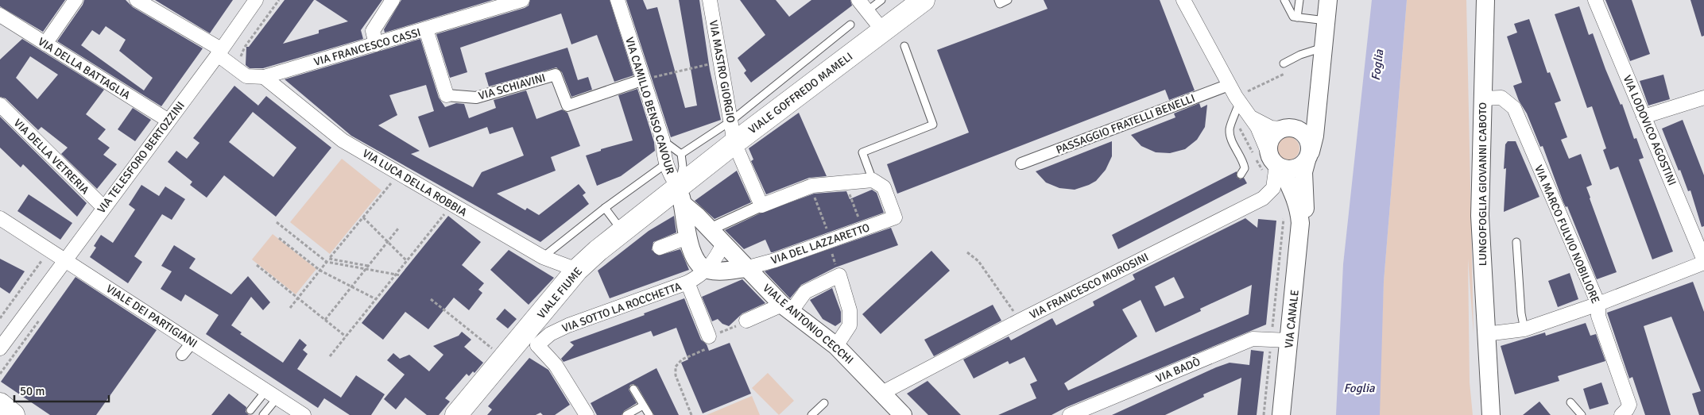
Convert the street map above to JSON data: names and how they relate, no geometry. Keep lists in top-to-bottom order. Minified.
{"streets":{"main road":["VIALE GOFFREDO MAMELI","VIALE FIUME"],"street":["VIA FRANCESCO CASSI","VIA DELLA BATTAGLIA","VIA MASTRO GIORGIO","VIA SCHIAVINI","VIA CAMILLO BENSO CAVOUR","PASSAGGIO FRATELLI BENELLI","VIA LODOVICO AGOSTINI","VIA DELLA VETRERIA","VIA TELESFORO BERTOZZINI","VIA LUCA DELLA ROBBIA","LUNGOFOGLIA GIOVANNI CABOTO","VIA MARCO FULVIO NOBILIORE","VIA DEL LAZZARETTO","VIA FRANCESCO MOROSINI","VIA SOTTO LA ROCCHETTA","VIALE DEI PARTIGIANI","VIA CANALE","VIALE ANTONIO CECCHI","VIA BADÒ"]},"crossings":[["VIA FRANCESCO CASSI","VIA SCHIAVINI"],["VIA FRANCESCO CASSI","VIA TELESFORO BERTOZZINI"],["VIA FRANCESCO CASSI","VIA LUCA DELLA ROBBIA"],["VIA DELLA BATTAGLIA","VIA TELESFORO BERTOZZINI"],["VIA MASTRO GIORGIO","VIALE GOFFREDO MAMELI"],["VIA SCHIAVINI","VIA CAMILLO BENSO CAVOUR"],["VIALE GOFFREDO MAMELI","VIA CAMILLO BENSO CAVOUR"],["VIALE GOFFREDO MAMELI","VIALE FIUME"],["VIALE GOFFREDO MAMELI","VIALE ANTONIO CECCHI"],["VIA CAMILLO BENSO CAVOUR","VIALE FIUME"],["VIA CAMILLO BENSO CAVOUR","VIALE ANTONIO CECCHI"],["VIA DELLA VETRERIA","VIA TELESFORO BERTOZZINI"],["VIA TELESFORO BERTOZZINI","VIALE DEI PARTIGIANI"],["VIA LUCA DELLA ROBBIA","VIALE FIUME"],["LUNGOFOGLIA GIOVANNI CABOTO","VIA MARCO FULVIO NOBILIORE"],["VIA DEL LAZZARETTO","VIALE ANTONIO CECCHI"],["VIA FRANCESCO MOROSINI","VIA CANALE"],["VIA FRANCESCO MOROSINI","VIALE ANTONIO CECCHI"],["VIALE FIUME","VIA SOTTO LA ROCCHETTA"],["VIALE FIUME","VIALE ANTONIO CECCHI"],["VIA CANALE","VIA BADÒ"]],"water":["Foglia"],"scale_bar":"50 m"}
